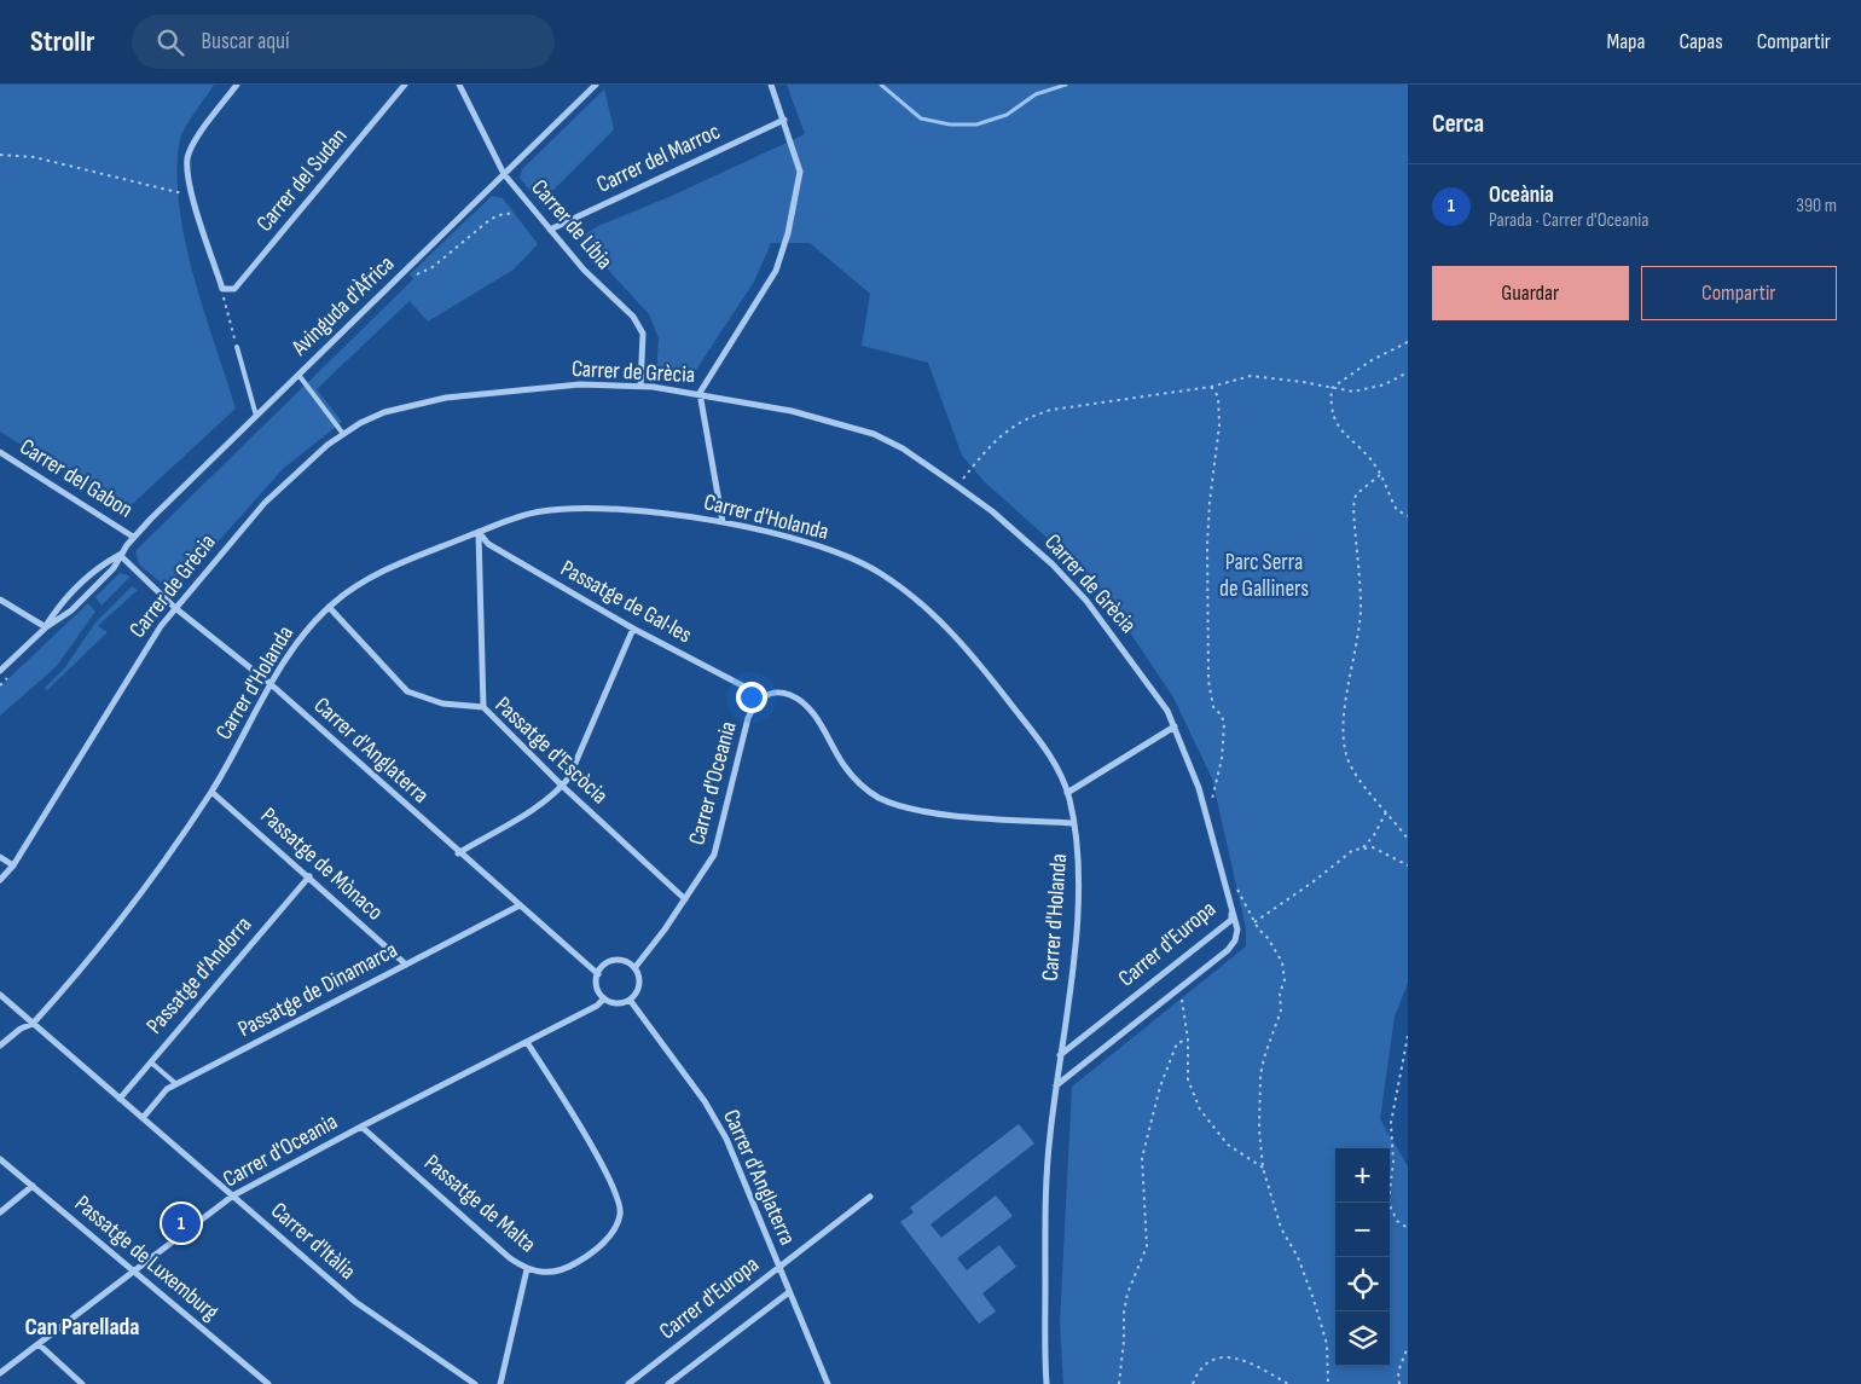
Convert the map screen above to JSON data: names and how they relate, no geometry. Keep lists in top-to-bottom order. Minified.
{"streets":{"street":["Carrer del Marroc","Carrer del Sudan","Carrer de Líbia","Avinguda d'Àfrica","Carrer de Grècia","Carrer del Gabon","Carrer d'Holanda","Passatge de Gal·les","Carrer d'Anglaterra","Passatge d'Escòcia","Carrer d'Oceania","Passatge de Mònaco","Carrer d'Europa","Passatge d'Andorra","Passatge de Dinamarca","Passatge de Malta","Carrer d'Itàlia","Passatge de Luxemburg"]},"crossings":[["Carrer del Marroc","Carrer de Líbia"],["Carrer de Líbia","Avinguda d'Àfrica"],["Carrer de Líbia","Carrer de Grècia"],["Avinguda d'Àfrica","Carrer del Gabon"],["Avinguda d'Àfrica","Carrer d'Anglaterra"],["Carrer de Grècia","Carrer d'Anglaterra"],["Carrer de Grècia","Carrer d'Europa"],["Carrer d'Holanda","Passatge de Gal·les"],["Carrer d'Holanda","Carrer d'Anglaterra"],["Carrer d'Holanda","Passatge d'Escòcia"],["Carrer d'Holanda","Carrer d'Oceania"],["Carrer d'Holanda","Passatge de Mònaco"],["Carrer d'Holanda","Carrer d'Europa"],["Carrer d'Holanda","Carrer d'Itàlia"],["Passatge de Gal·les","Carrer d'Oceania"],["Carrer d'Anglaterra","Carrer d'Oceania"],["Carrer d'Anglaterra","Carrer d'Europa"],["Carrer d'Anglaterra","Passatge de Dinamarca"],["Passatge d'Escòcia","Carrer d'Oceania"],["Carrer d'Oceania","Passatge de Malta"],["Carrer d'Oceania","Carrer d'Itàlia"],["Carrer d'Oceania","Passatge de Luxemburg"],["Passatge de Mònaco","Passatge d'Andorra"],["Passatge de Mònaco","Passatge de Dinamarca"],["Passatge d'Andorra","Carrer d'Itàlia"],["Passatge de Dinamarca","Carrer d'Itàlia"]],"districts":["Can Parellada"],"parks":["Parc Serra de Galliners"],"page":{"header":"Strollr","search":"Buscar aquí","nav":["Mapa","Capas","Compartir"],"heading":"Cerca","list":[{"mark":"1","name":"Oceània","note":"Parada · Carrer d'Oceania","value":"390 m"}],"buttons":["Guardar","Compartir"],"map_buttons":["+","−"],"pins":"1"}}
